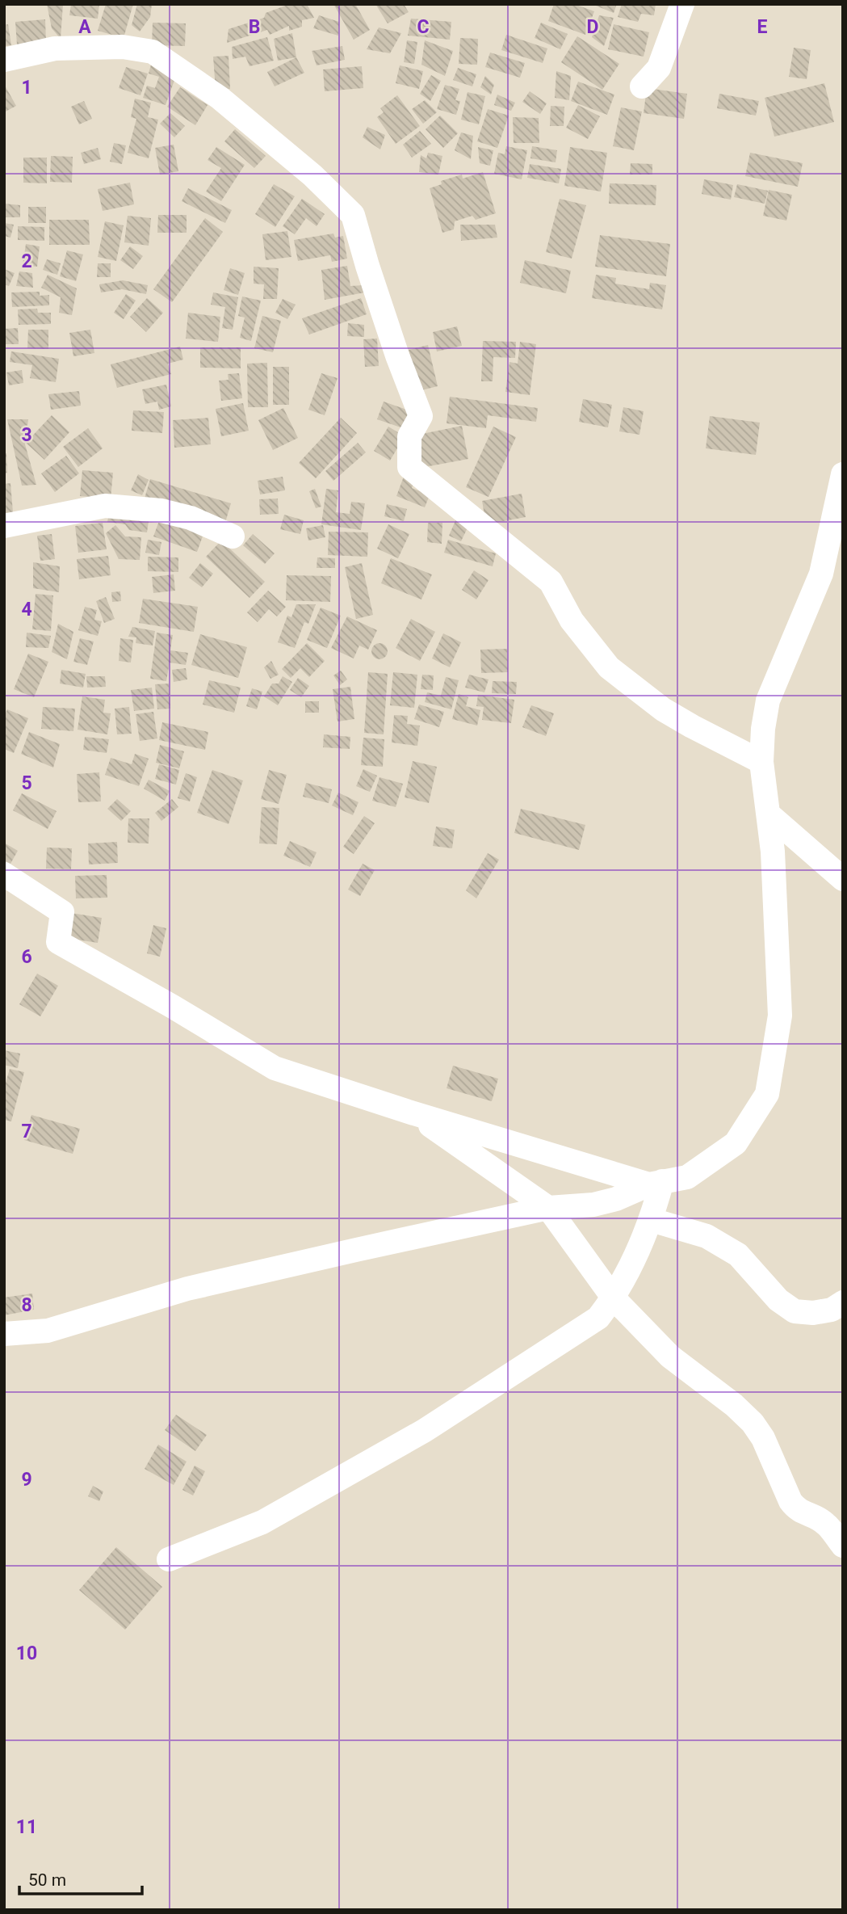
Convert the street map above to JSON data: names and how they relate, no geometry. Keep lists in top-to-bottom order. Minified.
{"scale_bar":"50 m","grid":{"columns":["A","B","C","D","E"],"rows":["1","2","3","4","5","6","7","8","9","10","11"]}}
